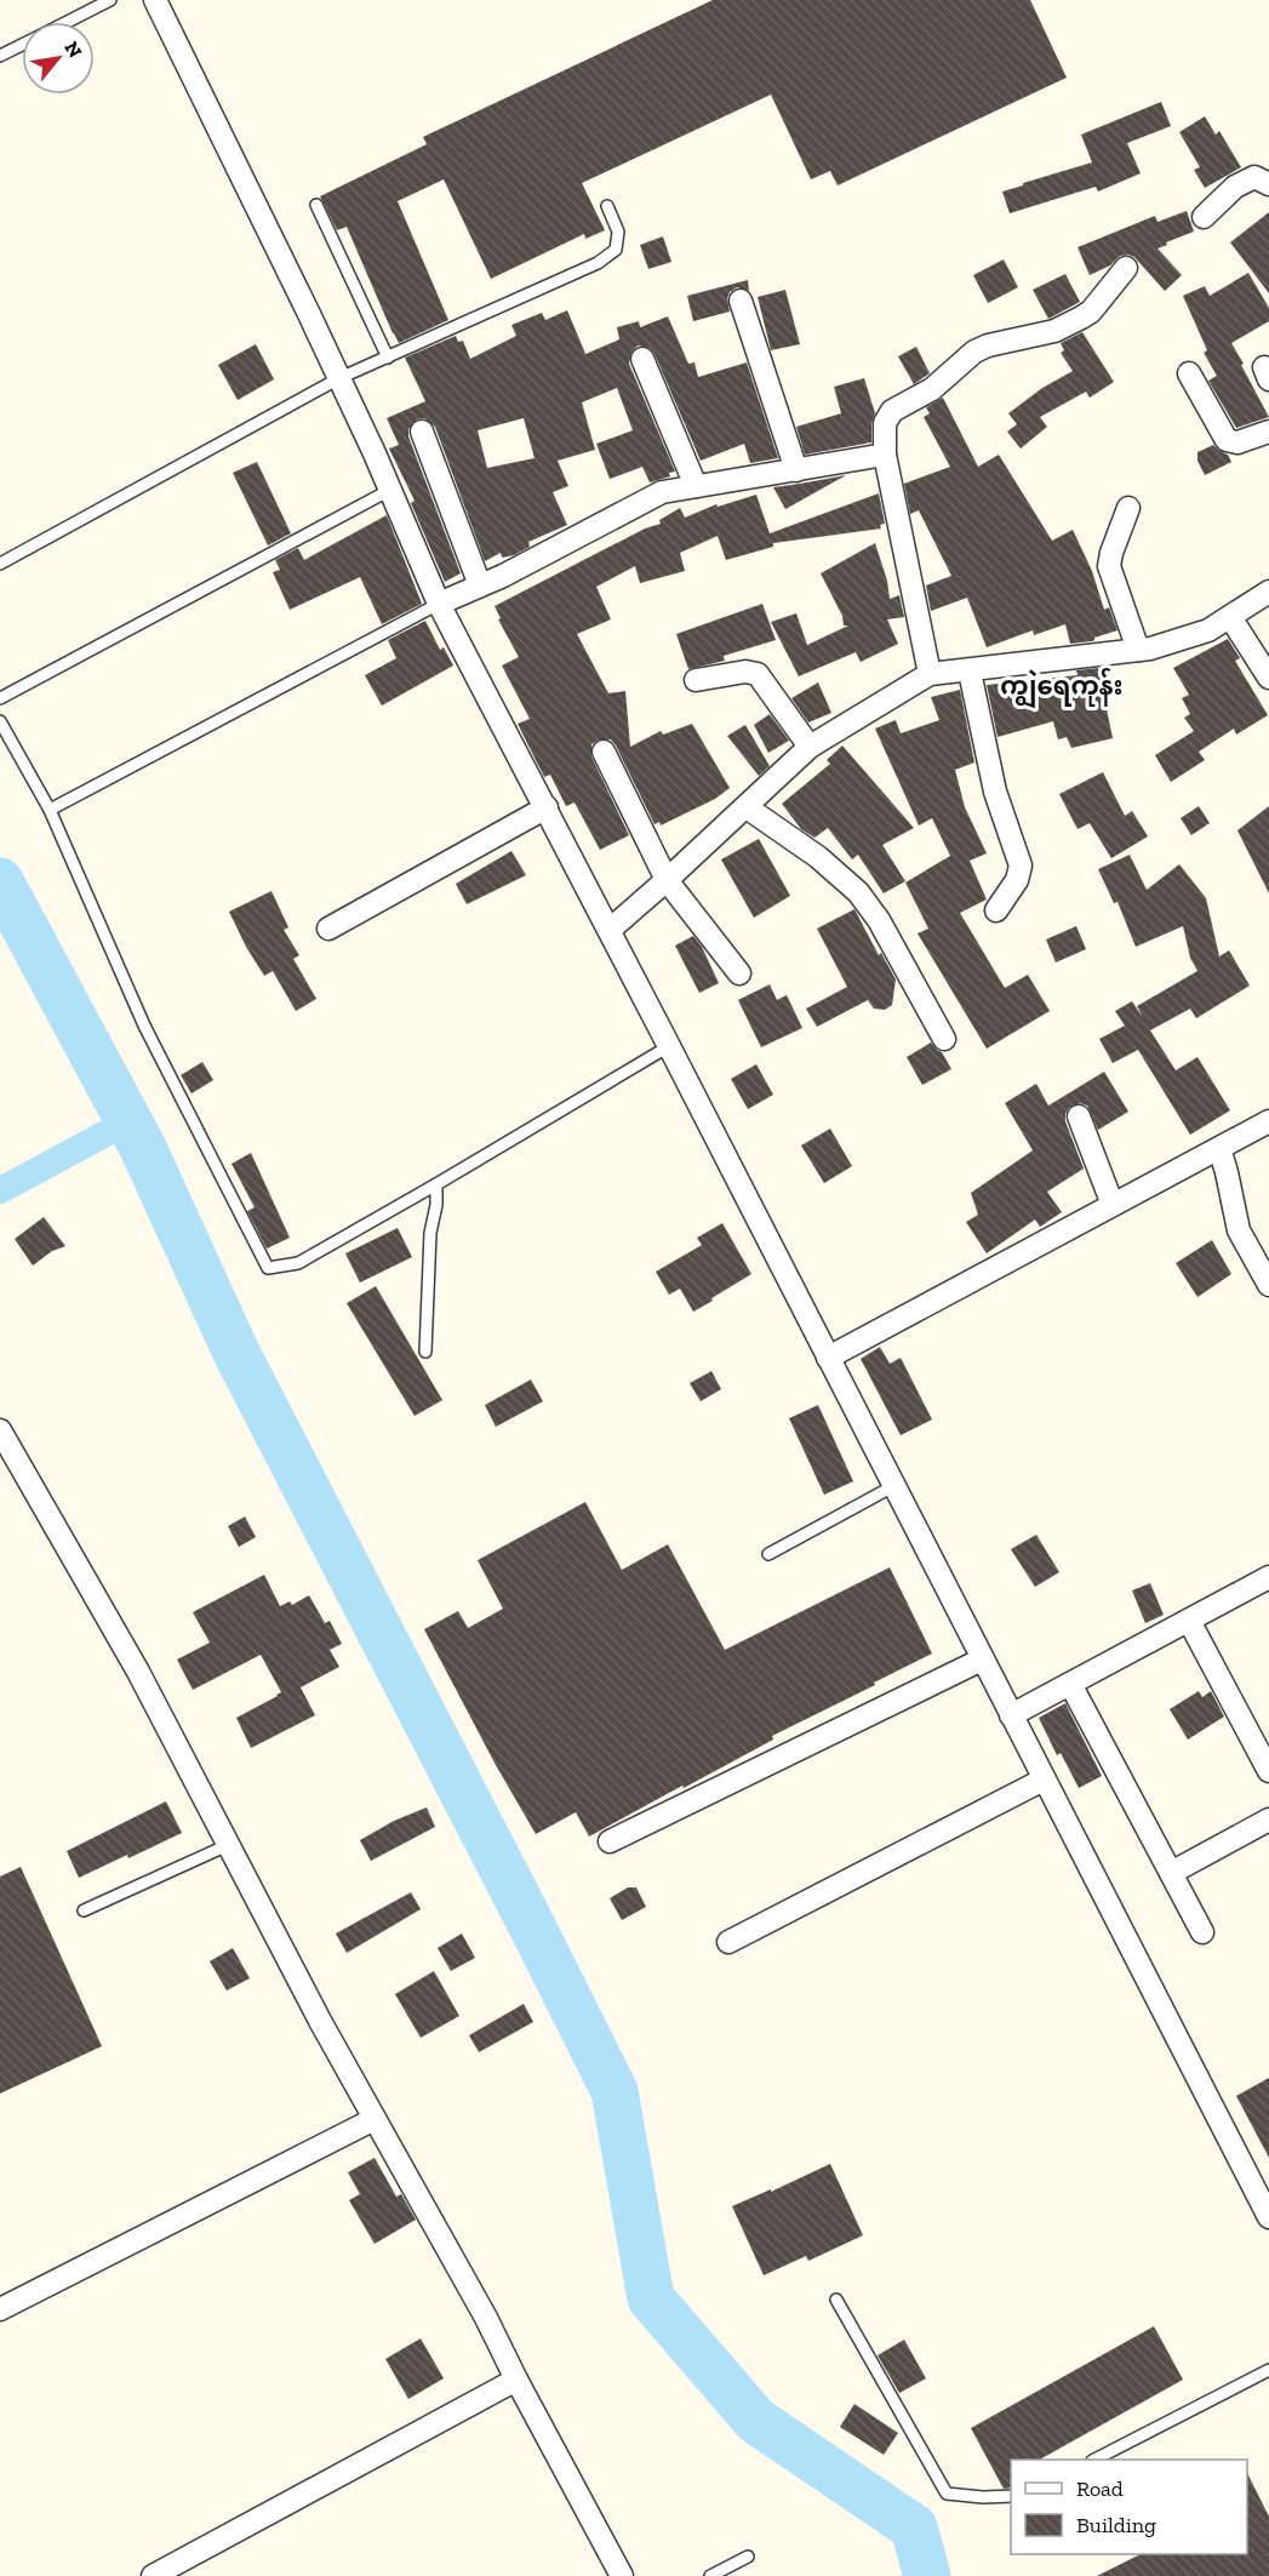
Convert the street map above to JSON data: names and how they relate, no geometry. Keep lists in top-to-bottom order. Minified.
{"districts":["ကျွဲရေကုန်း"],"legend":["Road","Building"],"north":"top right"}
